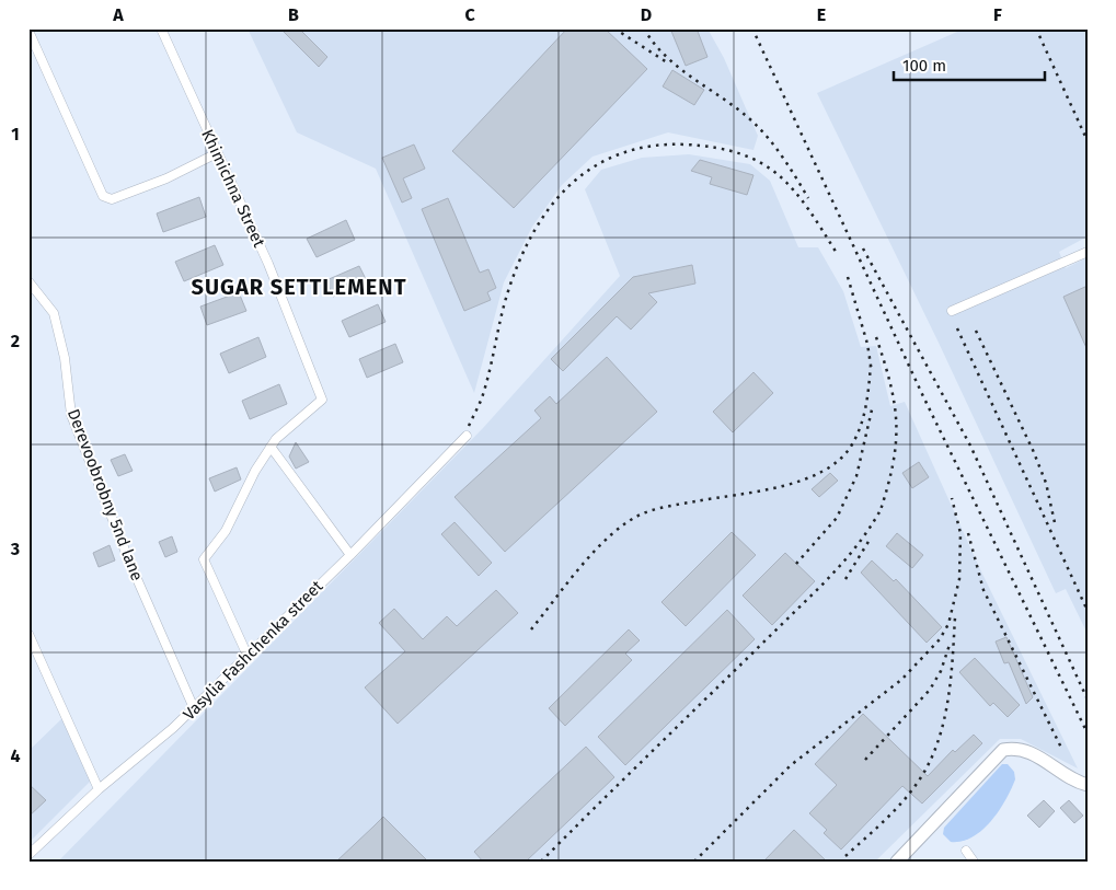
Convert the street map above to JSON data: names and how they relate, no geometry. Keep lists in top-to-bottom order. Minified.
{"streets":{"street":["Khimichna Street","Derevoobrobny 5nd lane","Vasylia Fashchenka street"]},"crossings":[["Khimichna Street","Vasylia Fashchenka street"],["Derevoobrobny 5nd lane","Vasylia Fashchenka street"]],"districts":["SUGAR SETTLEMENT"],"scale_bar":"100 m","grid":{"columns":["A","B","C","D","E","F"],"rows":["1","2","3","4"]}}
